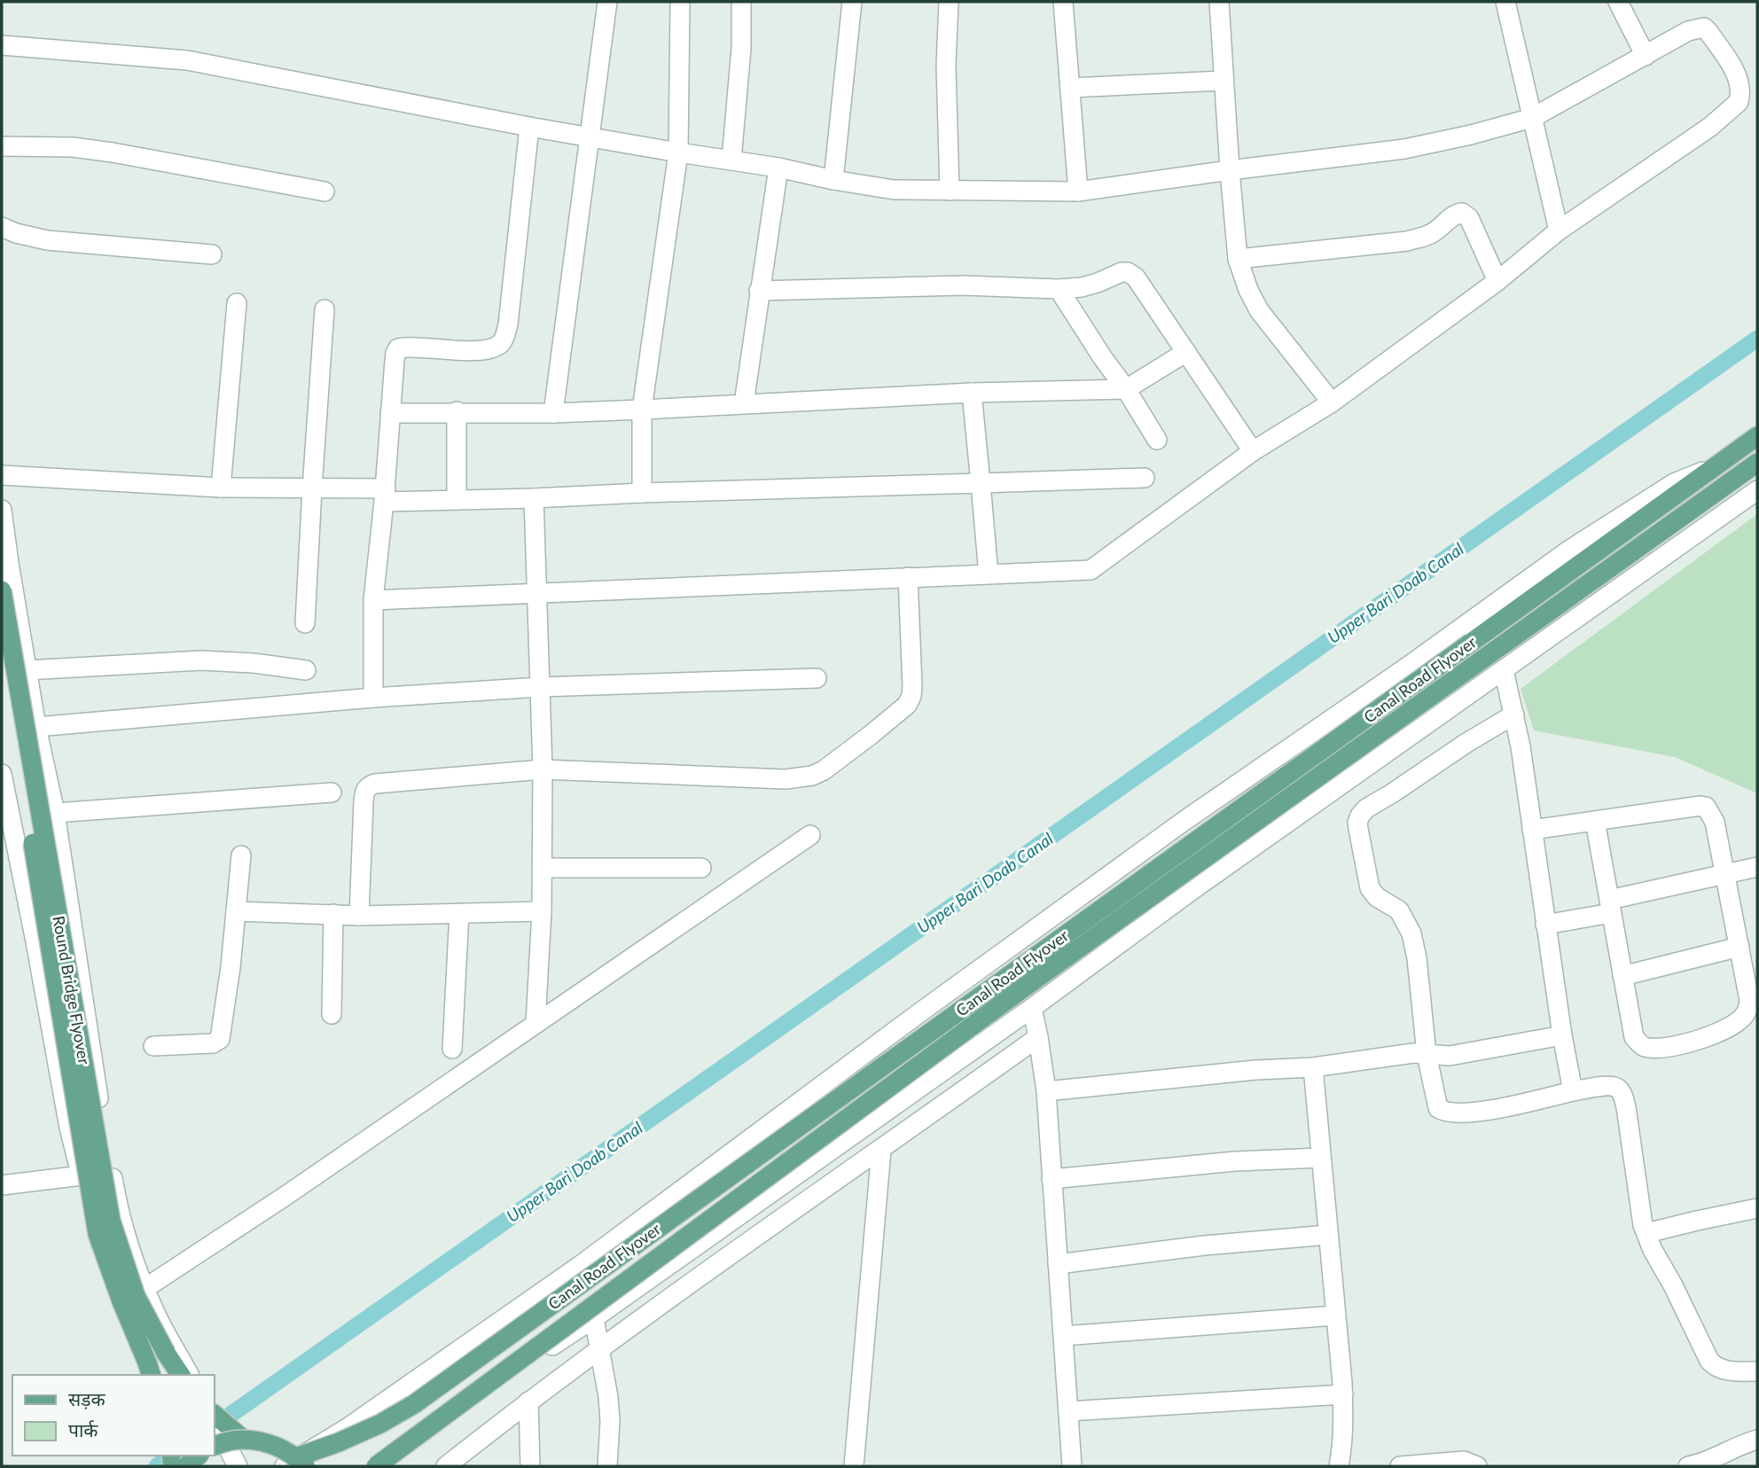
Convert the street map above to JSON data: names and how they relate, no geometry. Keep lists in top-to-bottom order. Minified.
{"streets":{"main road":["Canal Road Flyover","Round Bridge Flyover"]},"water":["Upper Bari Doab Canal"],"legend":["सड़क","पार्क"]}
